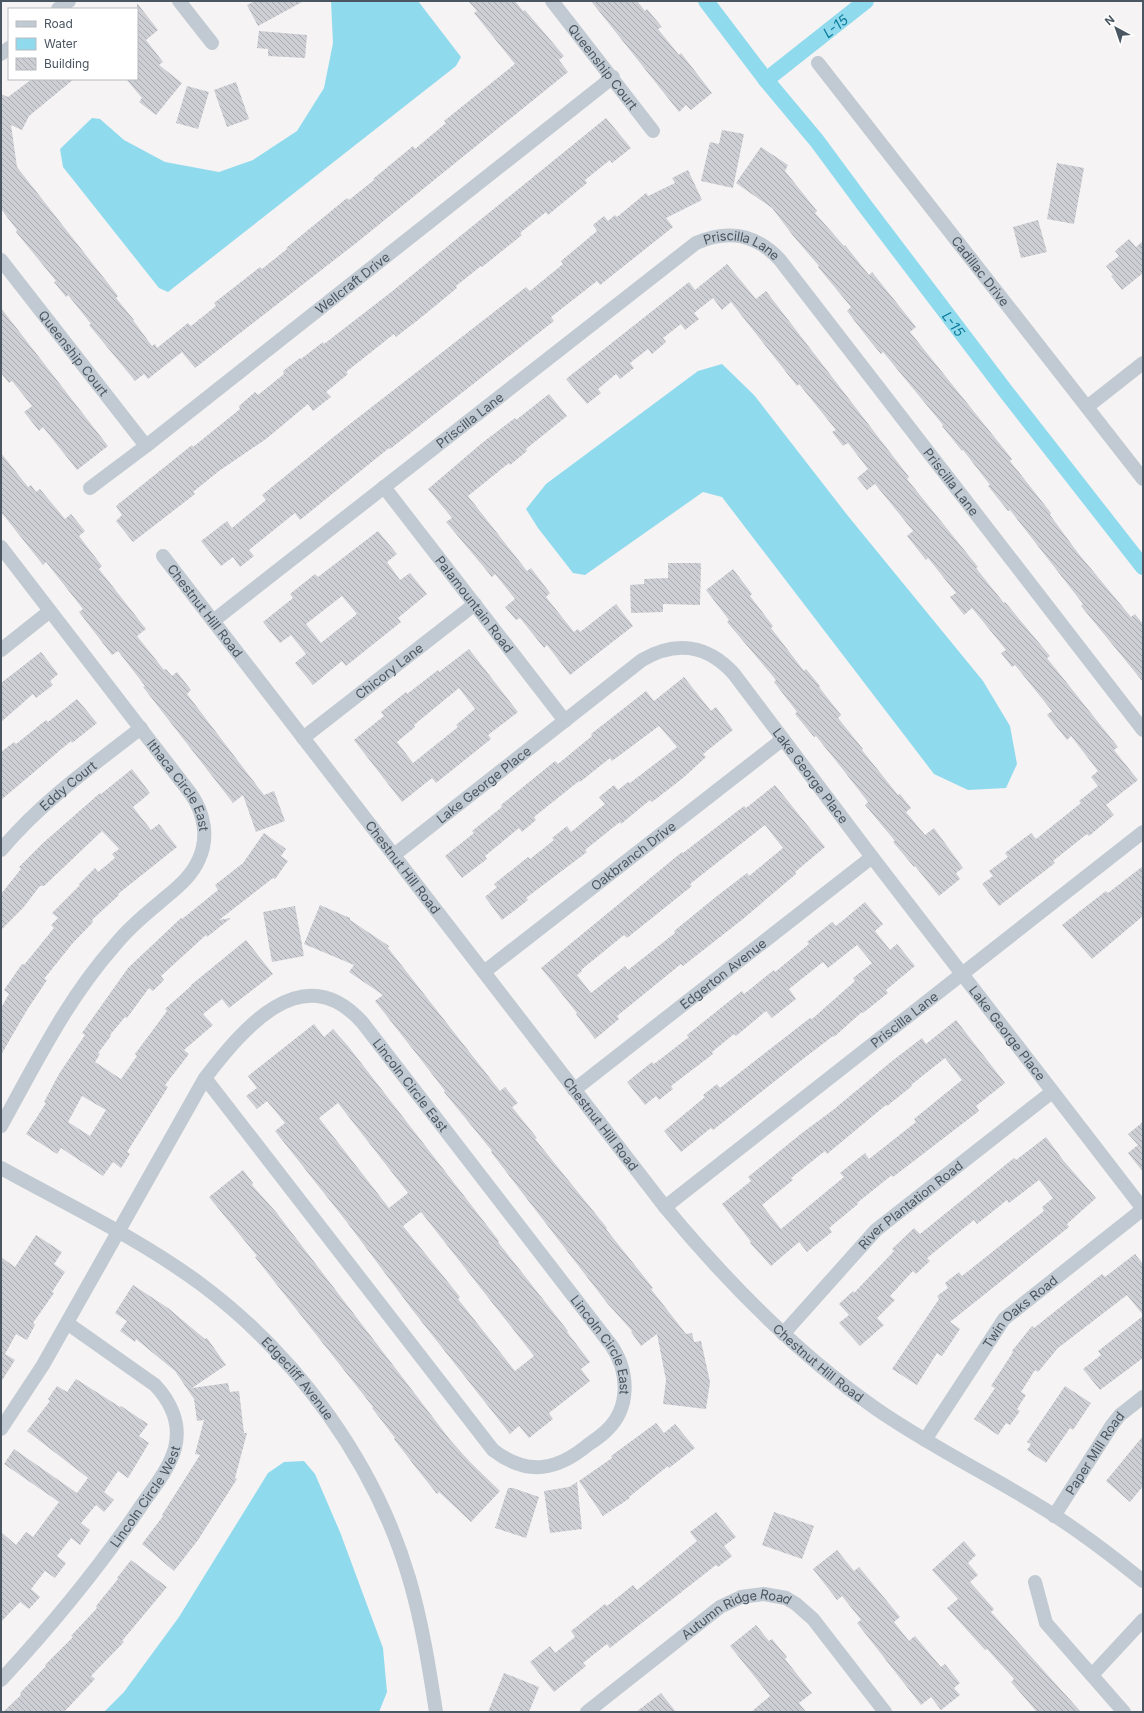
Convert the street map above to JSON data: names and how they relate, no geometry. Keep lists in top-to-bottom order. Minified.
{"streets":{"street":["Queenship Court","Priscilla Lane","Cadillac Drive","Wellcraft Drive","Palamountain Road","Chestnut Hill Road","Chicory Lane","Lake George Place","Eddy Court","Ithaca Circle East","Oakbranch Drive","Edgerton Avenue","Lincoln Circle East","River Plantation Road","Twin Oaks Road","Edgecliff Avenue","Paper Mill Road","Lincoln Circle West","Autumn Ridge Road"]},"crossings":[["Queenship Court","Wellcraft Drive"],["Priscilla Lane","Palamountain Road"],["Priscilla Lane","Chestnut Hill Road"],["Priscilla Lane","Lake George Place"],["Palamountain Road","Chicory Lane"],["Palamountain Road","Lake George Place"],["Chestnut Hill Road","Chicory Lane"],["Chestnut Hill Road","Lake George Place"],["Chestnut Hill Road","Oakbranch Drive"],["Chestnut Hill Road","Edgerton Avenue"],["Chestnut Hill Road","River Plantation Road"],["Chestnut Hill Road","Twin Oaks Road"],["Chestnut Hill Road","Paper Mill Road"],["Lake George Place","Oakbranch Drive"],["Lake George Place","Edgerton Avenue"],["Lake George Place","River Plantation Road"],["Lake George Place","Twin Oaks Road"],["Eddy Court","Ithaca Circle East"],["Lincoln Circle East","Edgecliff Avenue"]],"water":["L-15"],"legend":["Road","Water","Building"],"north":"top left"}
